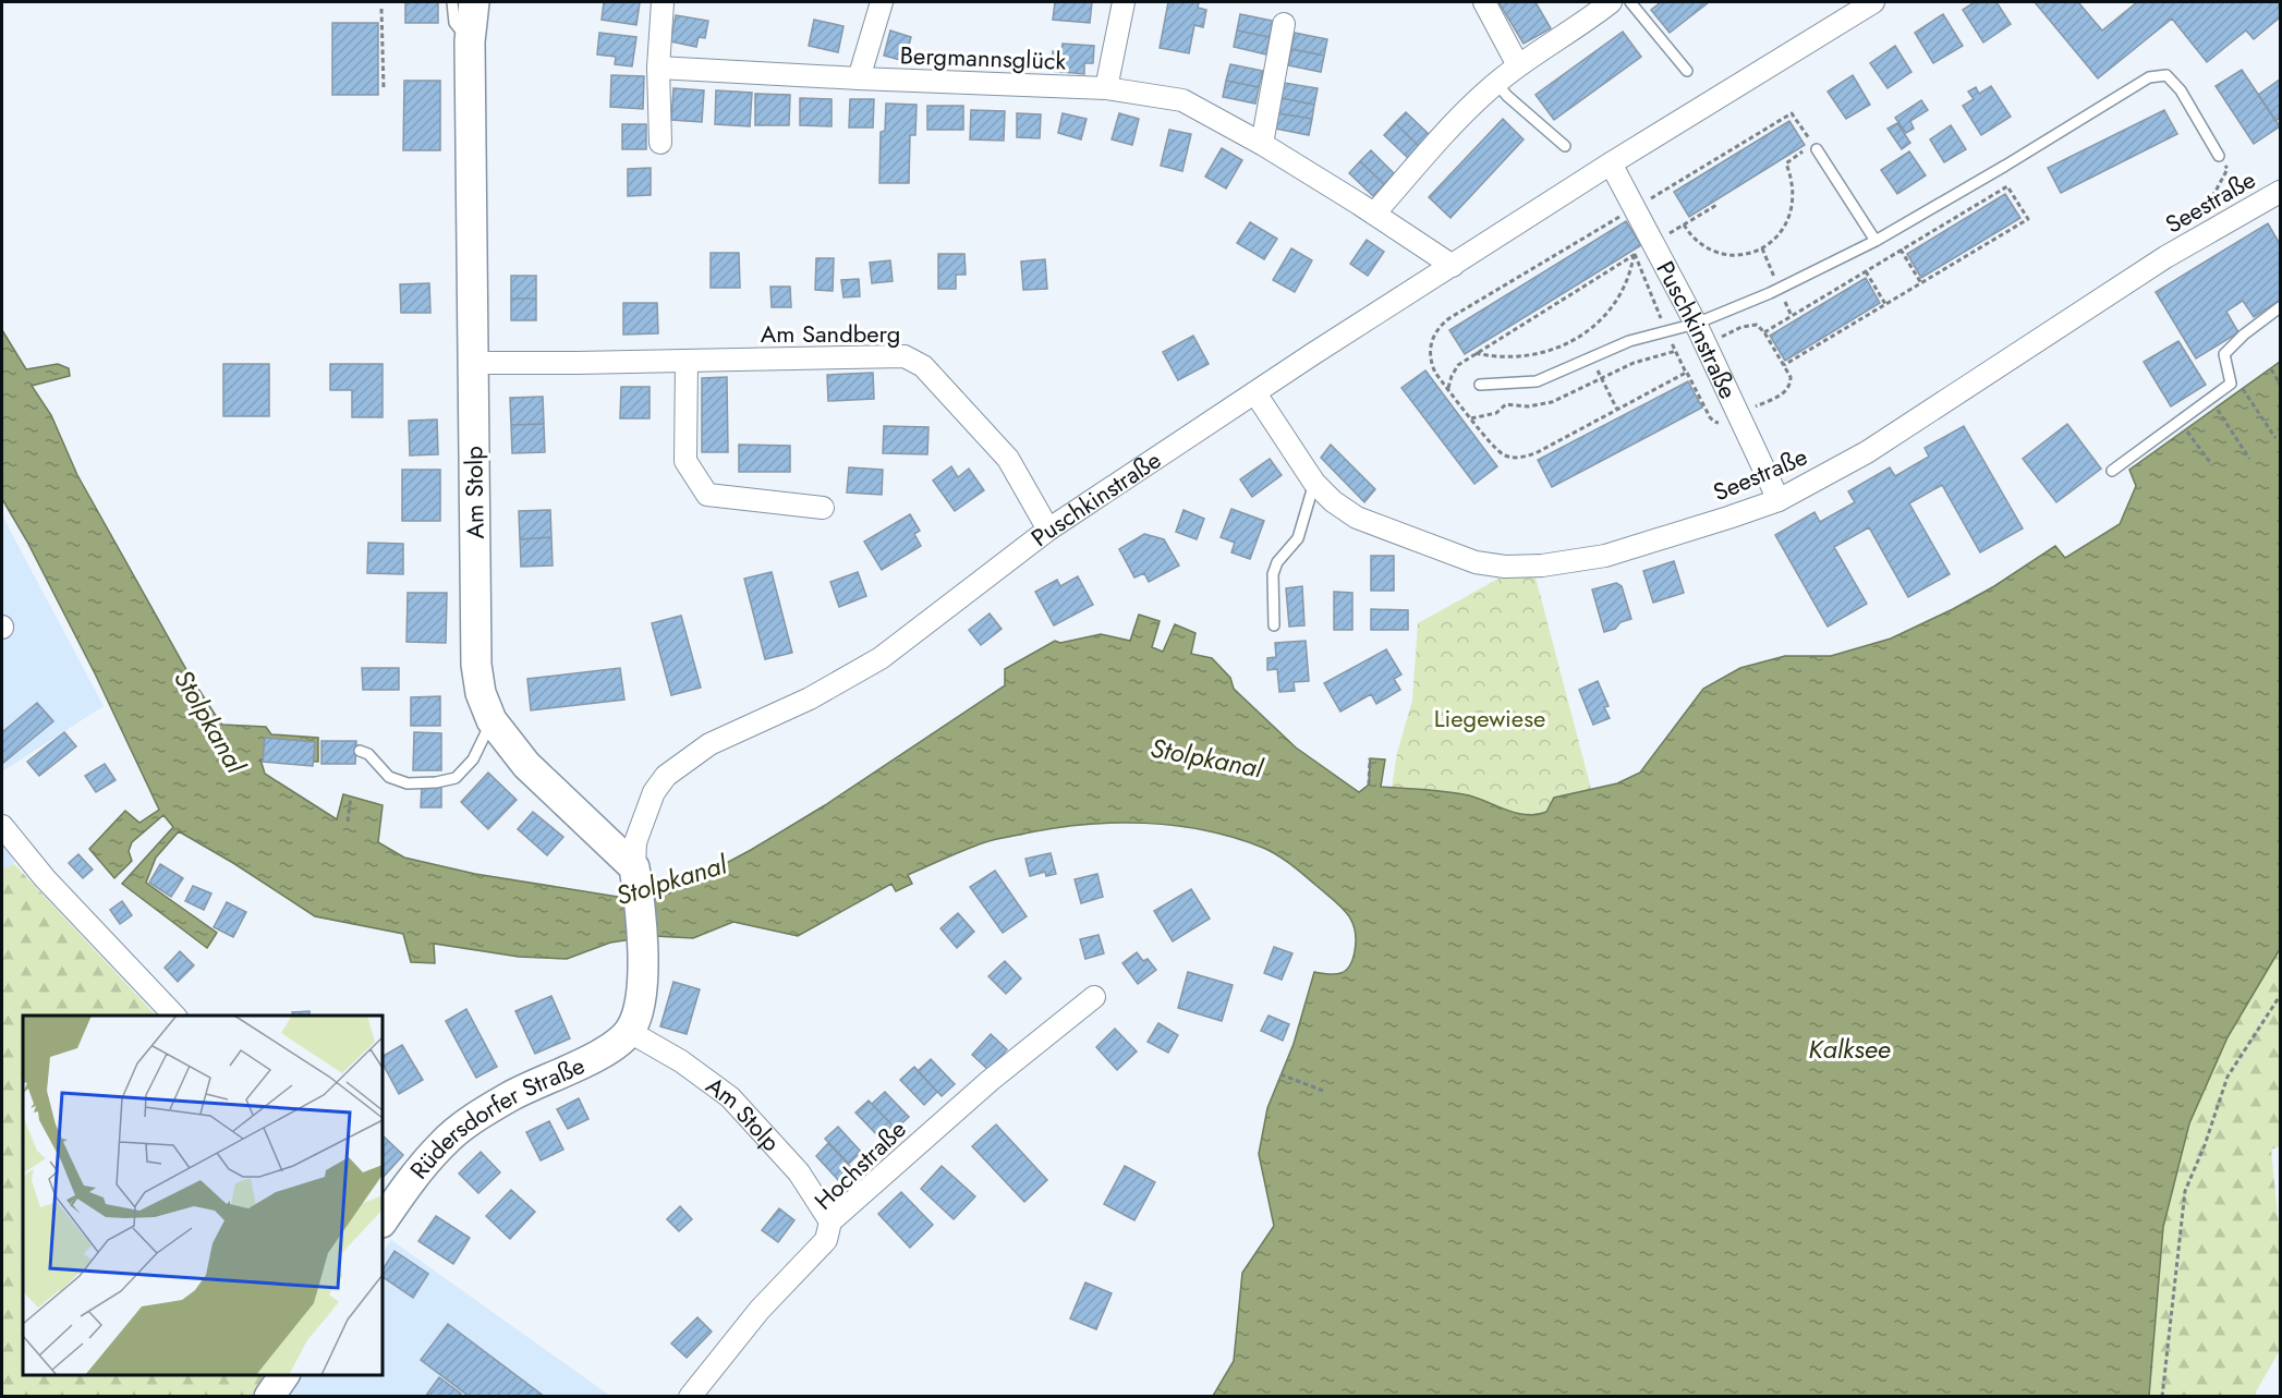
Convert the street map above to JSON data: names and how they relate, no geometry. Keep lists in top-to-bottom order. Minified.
{"streets":{"main road":["Am Stolp","Rüdersdorfer Straße"],"street":["Bergmannsglück","Seestraße","Puschkinstraße","Am Sandberg","Hochstraße"]},"crossings":[["Bergmannsglück","Puschkinstraße"],["Seestraße","Puschkinstraße"],["Puschkinstraße","Am Sandberg"],["Puschkinstraße","Am Stolp"],["Am Sandberg","Am Stolp"],["Am Stolp","Rüdersdorfer Straße"],["Am Stolp","Hochstraße"]],"water":["Stolpkanal","Kalksee"],"parks":["Liegewiese"]}
